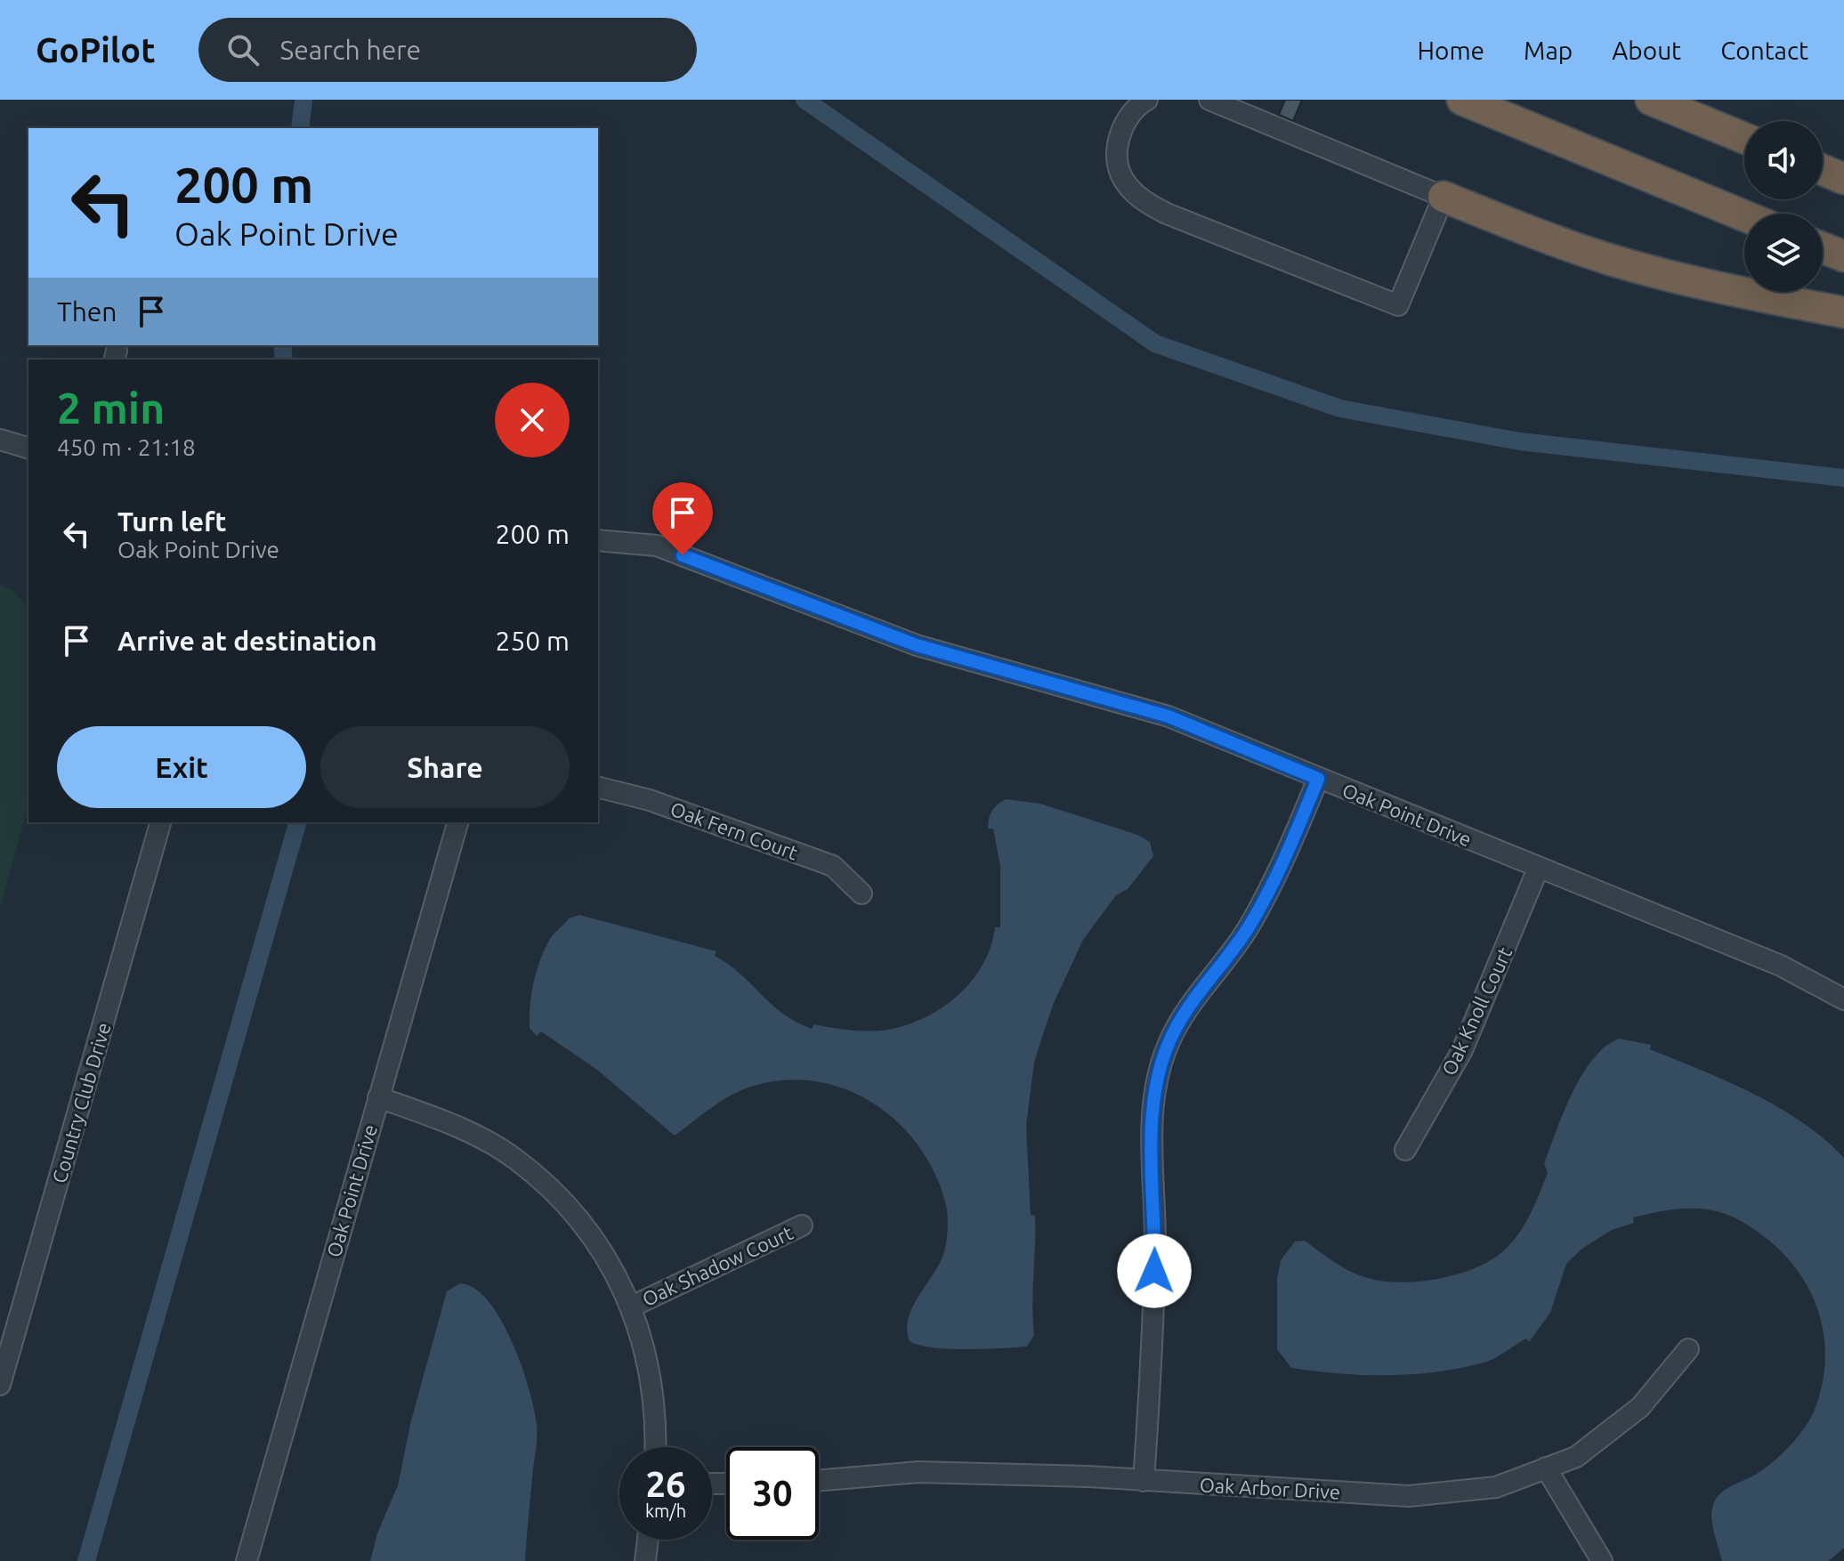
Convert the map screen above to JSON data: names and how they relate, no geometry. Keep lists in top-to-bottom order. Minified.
{"streets":{"street":["Oak Point Drive","Oak Fern Court","Oak Knoll Court","Country Club Drive","Oak Shadow Court","Oak Arbor Drive"]},"crossings":[["Oak Point Drive","Oak Knoll Court"]],"page":{"header":"GoPilot","search":"Search here","nav":["Home","Map","About","Contact"],"turn":["200 m","Oak Point Drive"],"then":"Then","heading":["2 min","450 m · 21:18"],"list":[{"name":"Turn left","note":"Oak Point Drive","value":"200 m"},{"name":"Arrive at destination","value":"250 m"}],"buttons":["Exit","Share"],"speed":"26 km/h","limit":"30"}}
